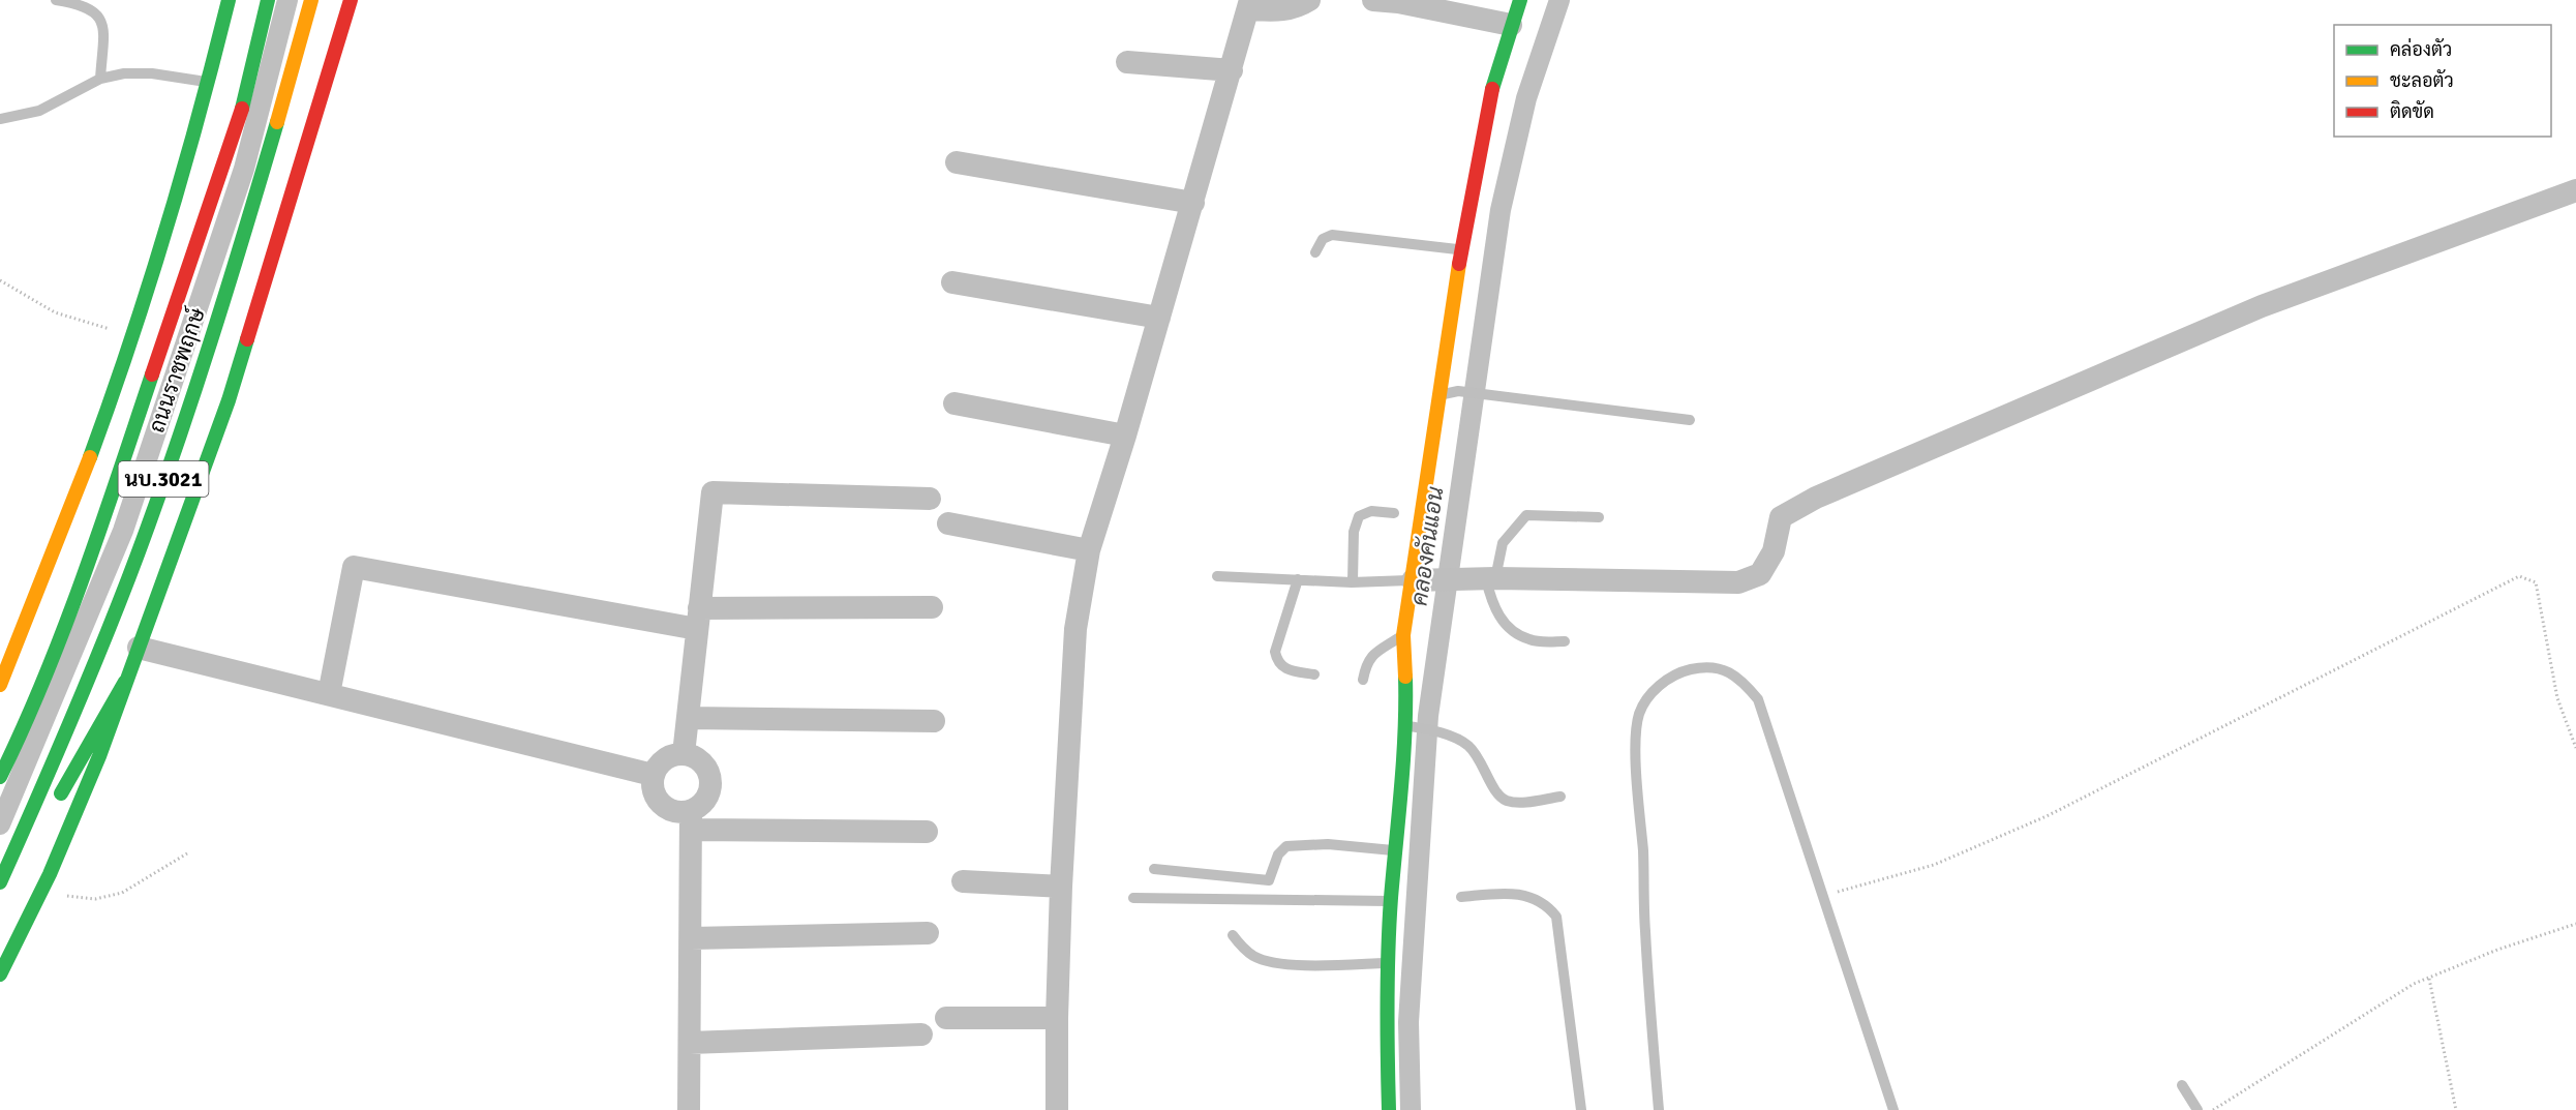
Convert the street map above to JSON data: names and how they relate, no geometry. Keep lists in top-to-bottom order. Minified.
{"streets":{"main road":["ถนนราชพฤกษ์","นบ.3021"]},"water":["คลองคันแอน"],"legend":["คล่องตัว","ชะลอตัว","ติดขัด"]}
